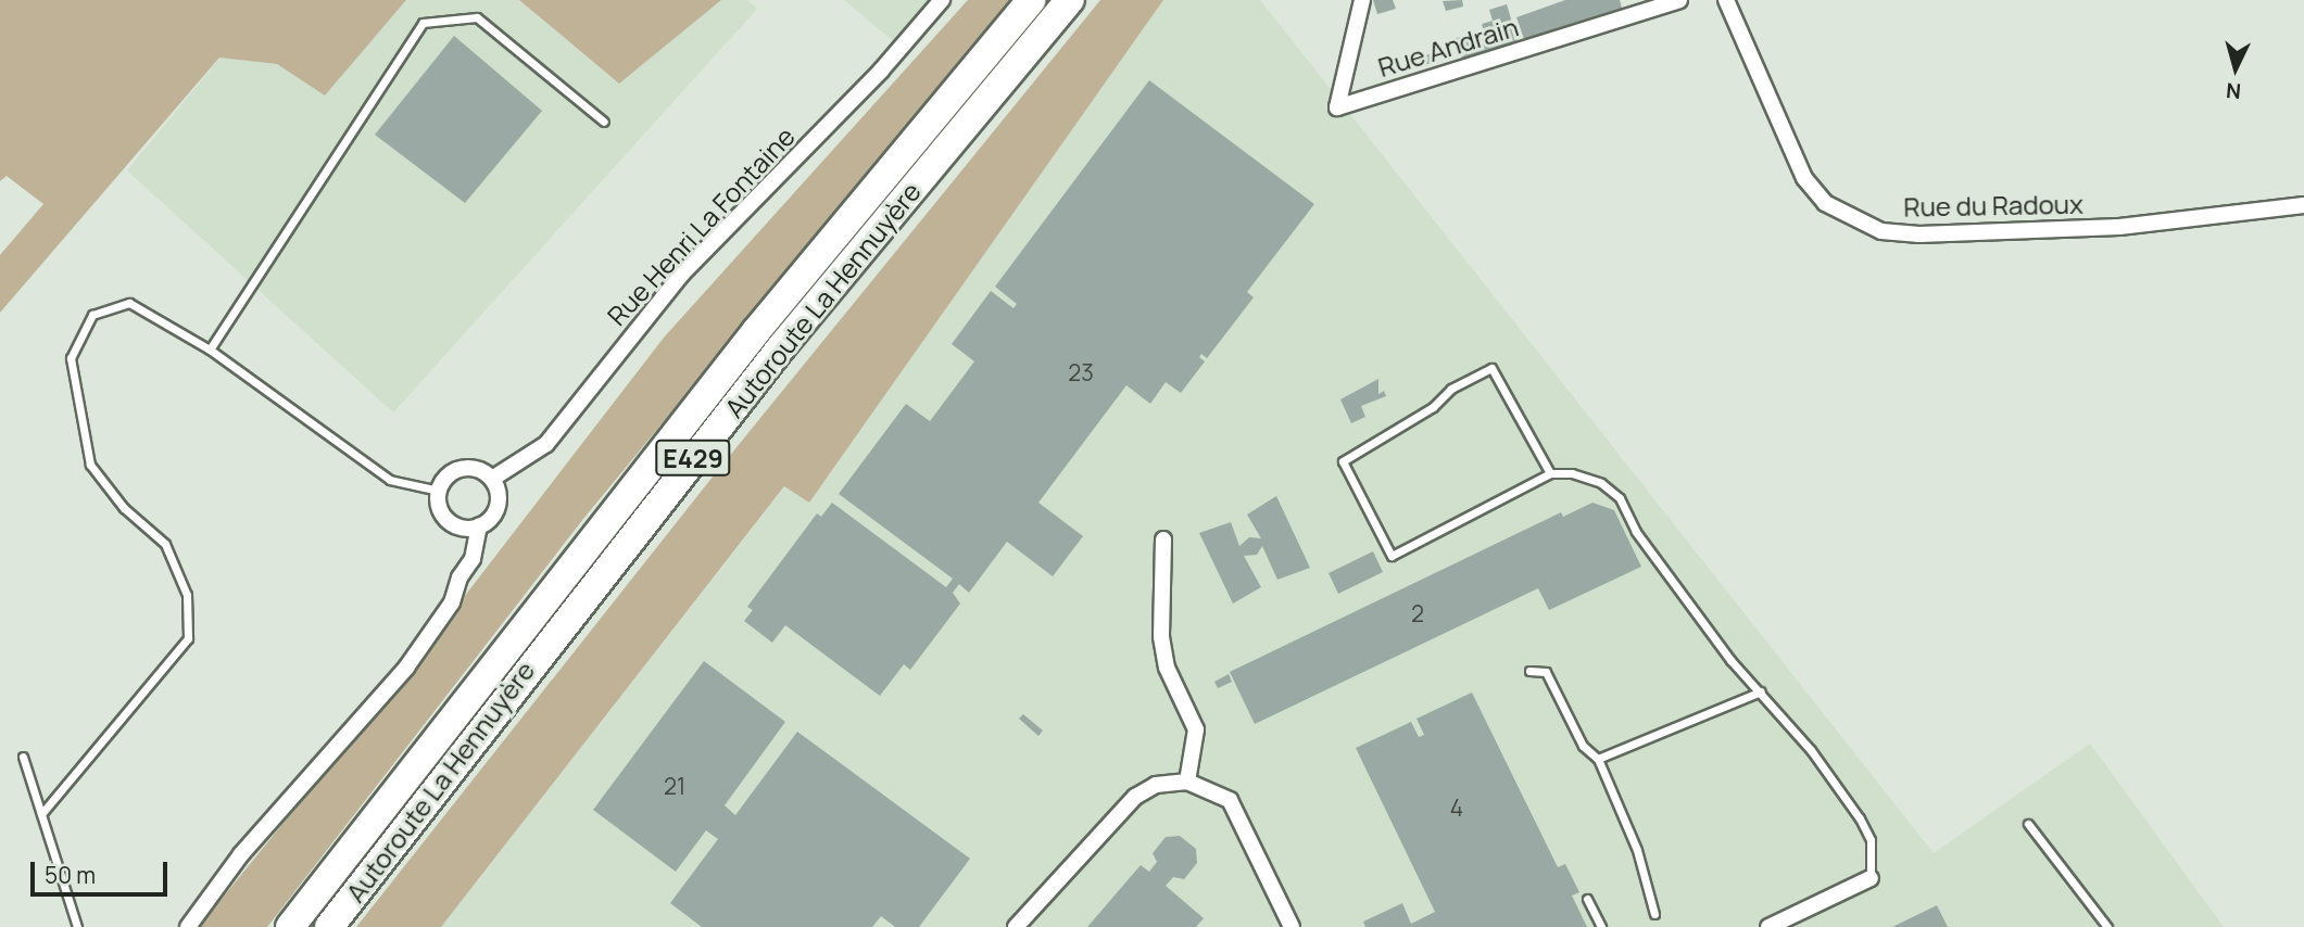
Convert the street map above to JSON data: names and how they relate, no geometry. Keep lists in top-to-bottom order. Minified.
{"streets":{"highway":["Autoroute La Hennuyère","E429"],"street":["Rue Andrain","Rue du Radoux","Rue Henri La Fontaine"]},"house_numbers":["23","2","21","4"],"scale_bar":"50 m","north":"bottom"}
